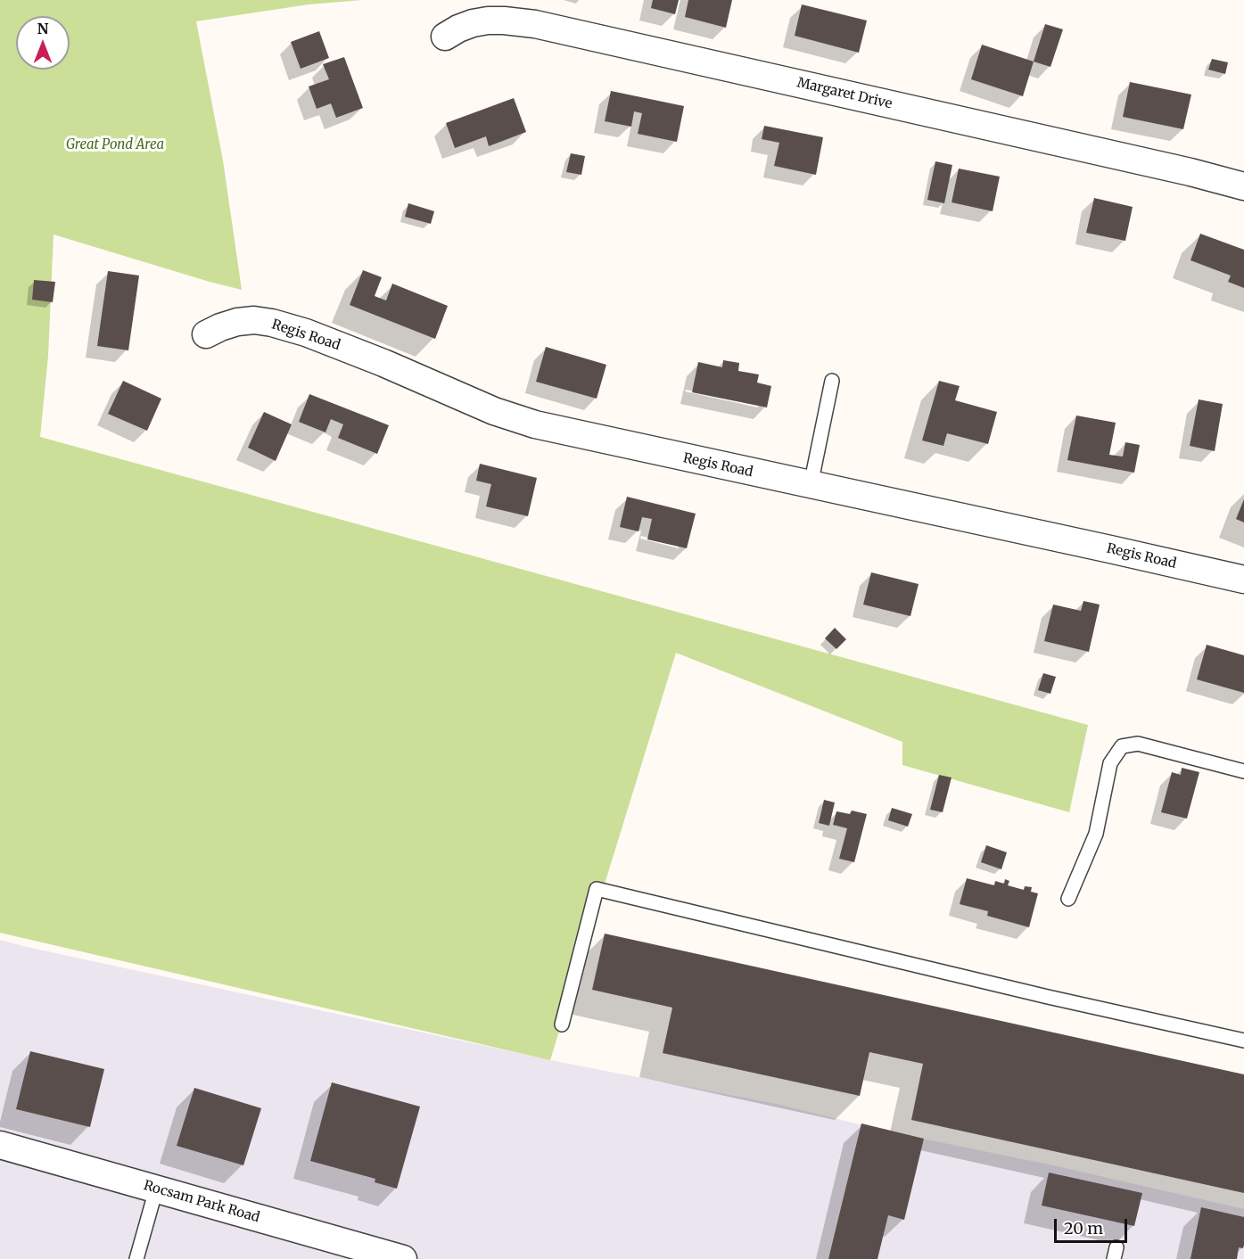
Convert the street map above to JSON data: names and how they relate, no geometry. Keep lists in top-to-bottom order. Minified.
{"streets":{"street":["Margaret Drive","Regis Road","Rocsam Park Road"]},"parks":["Great Pond Area"],"scale_bar":"20 m","north":"top"}
